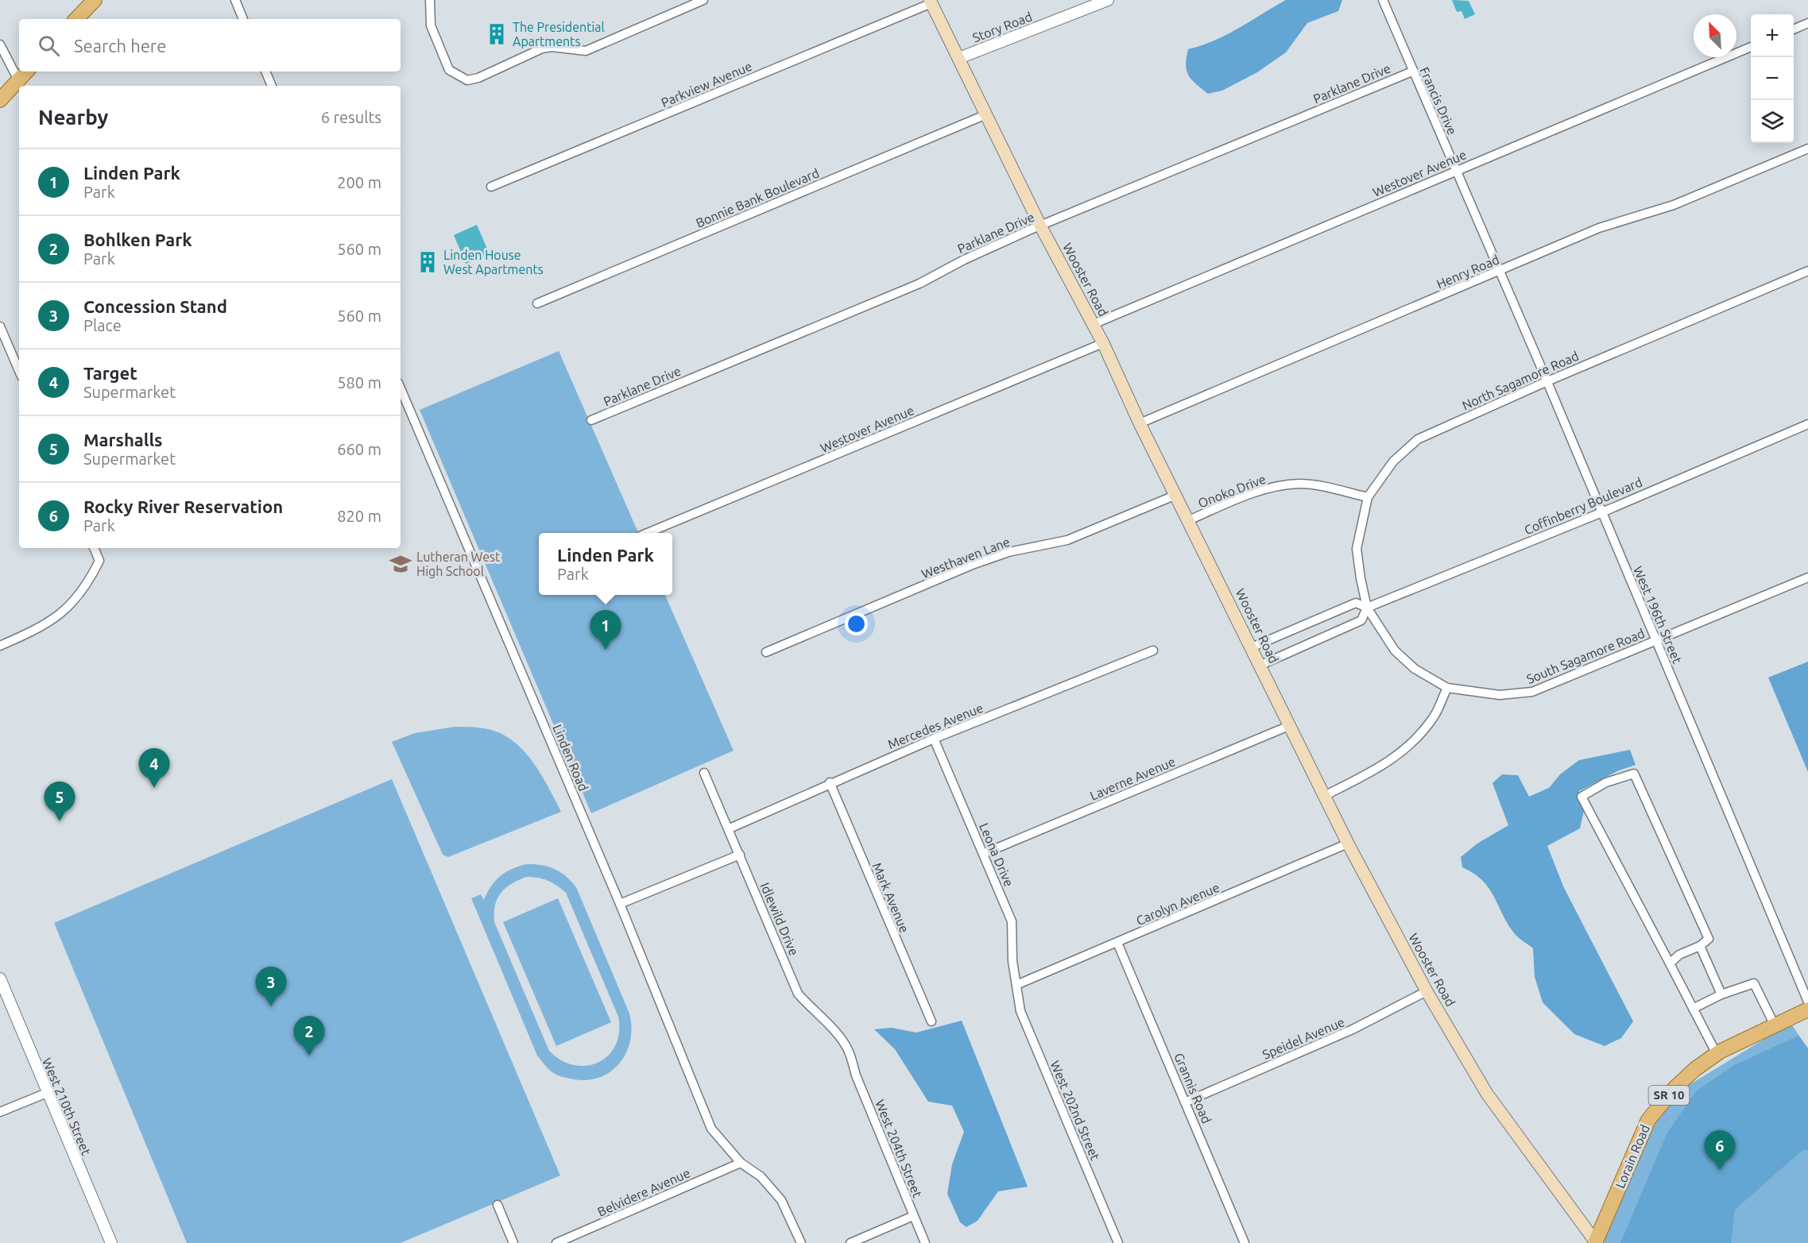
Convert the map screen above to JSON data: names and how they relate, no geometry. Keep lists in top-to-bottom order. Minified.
{"streets":{"main road":["Wooster Road","SR 10","Lorain Road"],"street":["Story Road","Parklane Drive","Parkview Avenue","Francis Drive","Westover Avenue","Bonnie Bank Boulevard","Henry Road","North Sagamore Road","Onoko Drive","Coffinberry Boulevard","Westhaven Lane","West 196th Street","South Sagamore Road","Mercedes Avenue","Linden Road","Laverne Avenue","Leona Drive","Mark Avenue","Carolyn Avenue","Idlewild Drive","Speidel Avenue","Grannis Road","West 210th Street","West 202nd Street","West 204th Street","Belvidere Avenue"]},"crossings":[["Story Road","Wooster Road"],["Parklane Drive","Francis Drive"],["Parklane Drive","Wooster Road"],["Parkview Avenue","Wooster Road"],["Francis Drive","Westover Avenue"],["Francis Drive","West 196th Street"],["Westover Avenue","Wooster Road"],["Bonnie Bank Boulevard","Wooster Road"],["Henry Road","Wooster Road"],["Henry Road","West 196th Street"],["Wooster Road","Onoko Drive"],["Wooster Road","Coffinberry Boulevard"],["Wooster Road","Westhaven Lane"],["Wooster Road","Laverne Avenue"],["Wooster Road","Carolyn Avenue"],["Wooster Road","Speidel Avenue"],["Wooster Road","Lorain Road"],["North Sagamore Road","Onoko Drive"],["North Sagamore Road","Coffinberry Boulevard"],["North Sagamore Road","West 196th Street"],["North Sagamore Road","South Sagamore Road"],["Coffinberry Boulevard","West 196th Street"],["Coffinberry Boulevard","South Sagamore Road"],["West 196th Street","South Sagamore Road"],["Mercedes Avenue","Leona Drive"],["Mercedes Avenue","Mark Avenue"],["Mercedes Avenue","Idlewild Drive"],["Linden Road","Belvidere Avenue"],["Laverne Avenue","Leona Drive"],["Leona Drive","Carolyn Avenue"],["Leona Drive","West 202nd Street"],["Carolyn Avenue","Grannis Road"],["Carolyn Avenue","West 202nd Street"],["Idlewild Drive","West 204th Street"],["Speidel Avenue","Grannis Road"]],"places":{"building":["The Presidential Apartments","Linden House West Apartments"],"school or university":["Lutheran West High School"]},"north":"top left","page":{"map_buttons":["+","−"],"search":"Search here","heading":["Nearby","6 results"],"list":[{"mark":"1","name":"Linden Park","note":"Park","value":"200 m"},{"mark":"2","name":"Bohlken Park","note":"Park","value":"560 m"},{"mark":"3","name":"Concession Stand","note":"Place","value":"560 m"},{"mark":"4","name":"Target","note":"Supermarket","value":"580 m"},{"mark":"5","name":"Marshalls","note":"Supermarket","value":"660 m"},{"mark":"6","name":"Rocky River Reservation","note":"Park","value":"820 m"}],"popup":["Linden Park","Park"],"pins":["1","4","5","3","2","6"]}}
